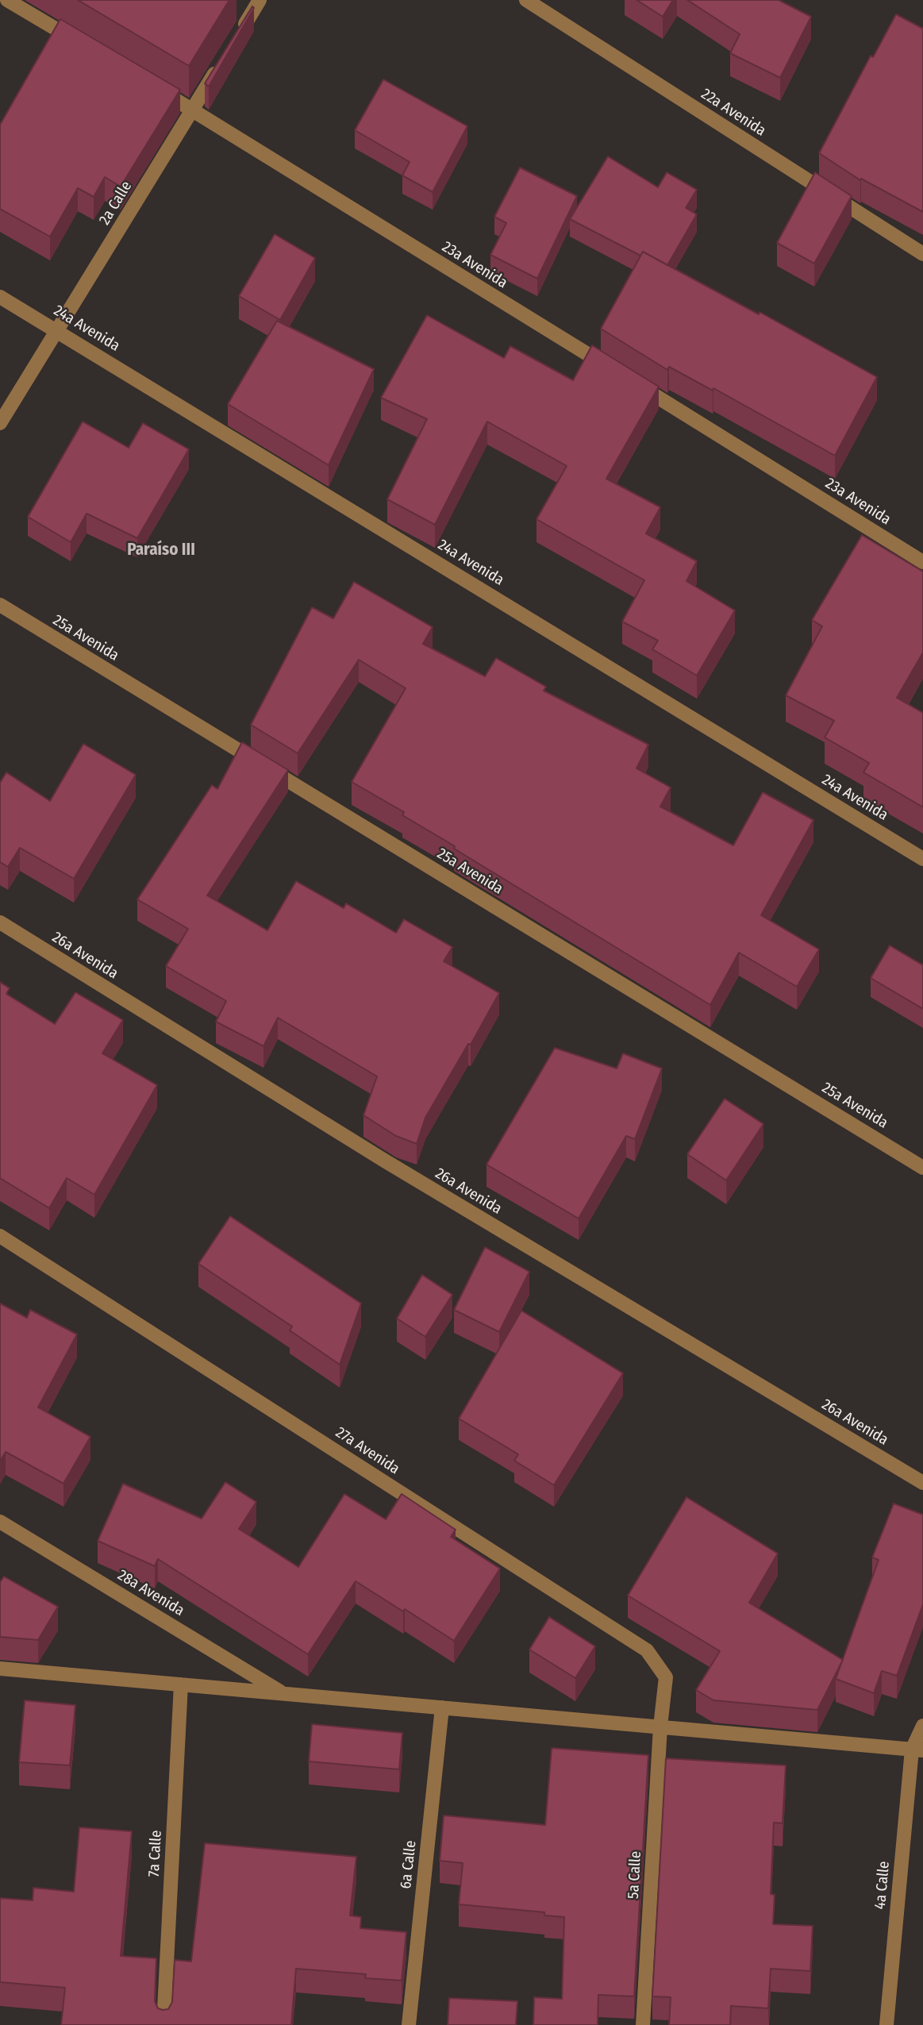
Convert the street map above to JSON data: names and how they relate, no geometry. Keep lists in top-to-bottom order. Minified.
{"streets":{"street":["22a Avenida","2a Calle","23a Avenida","24a Avenida","25a Avenida","26a Avenida","27a Avenida","28a Avenida","7a Calle","6a Calle","5a Calle","4a Calle"]},"crossings":[["2a Calle","23a Avenida"],["2a Calle","24a Avenida"],["27a Avenida","5a Calle"]],"districts":["Paraíso III"]}
